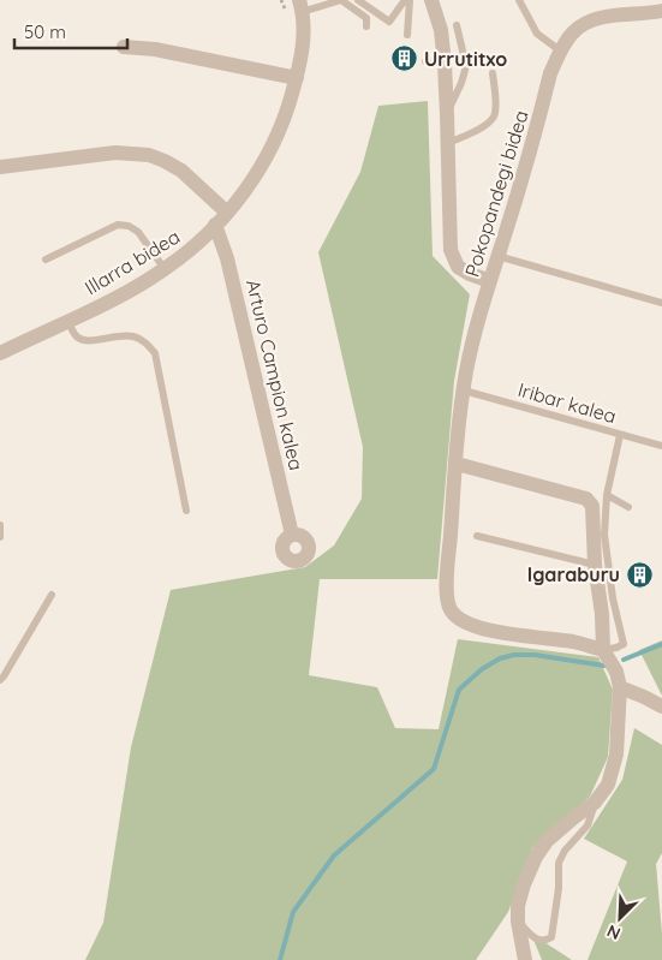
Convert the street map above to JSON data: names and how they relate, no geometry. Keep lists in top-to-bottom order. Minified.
{"streets":{"street":["Pokopandegi bidea","Illarra bidea","Arturo Campion kalea"],"lane":["Iribar kalea"]},"crossings":[["Pokopandegi bidea","Iribar kalea"],["Illarra bidea","Arturo Campion kalea"]],"places":{"building":["Urrutitxo","Igaraburu"]},"scale_bar":"50 m","north":"bottom left"}
